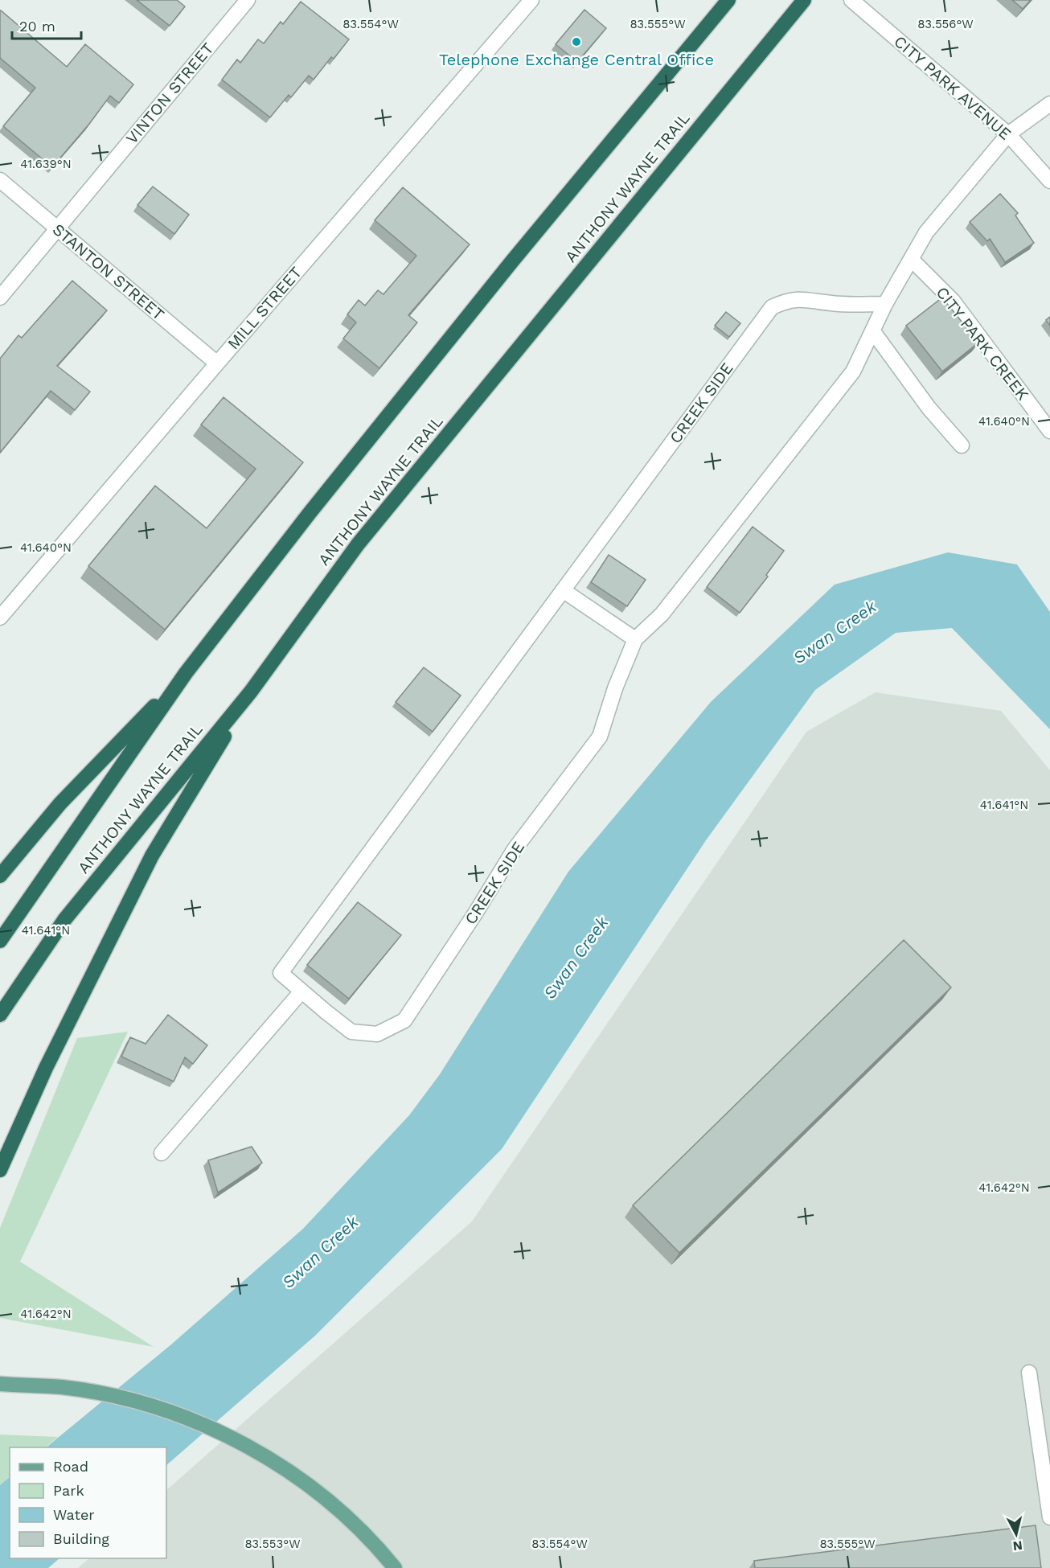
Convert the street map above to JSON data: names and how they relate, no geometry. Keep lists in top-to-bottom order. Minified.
{"streets":{"highway":["ANTHONY WAYNE TRAIL"],"street":["CITY PARK AVENUE","VINTON STREET","STANTON STREET","MILL STREET","CITY PARK CREEK","CREEK SIDE"]},"crossings":[["CITY PARK AVENUE","CREEK SIDE"],["VINTON STREET","STANTON STREET"],["STANTON STREET","MILL STREET"],["CITY PARK CREEK","CREEK SIDE"]],"water":["Swan Creek"],"places":["Telephone Exchange Central Office"],"legend":["Road","Park","Water","Building"],"scale_bar":"20 m","north":"bottom","coordinates":["83.554°W","83.555°W","83.556°W","41.639°N","41.640°N","41.641°N","41.642°N","83.553°W"]}
